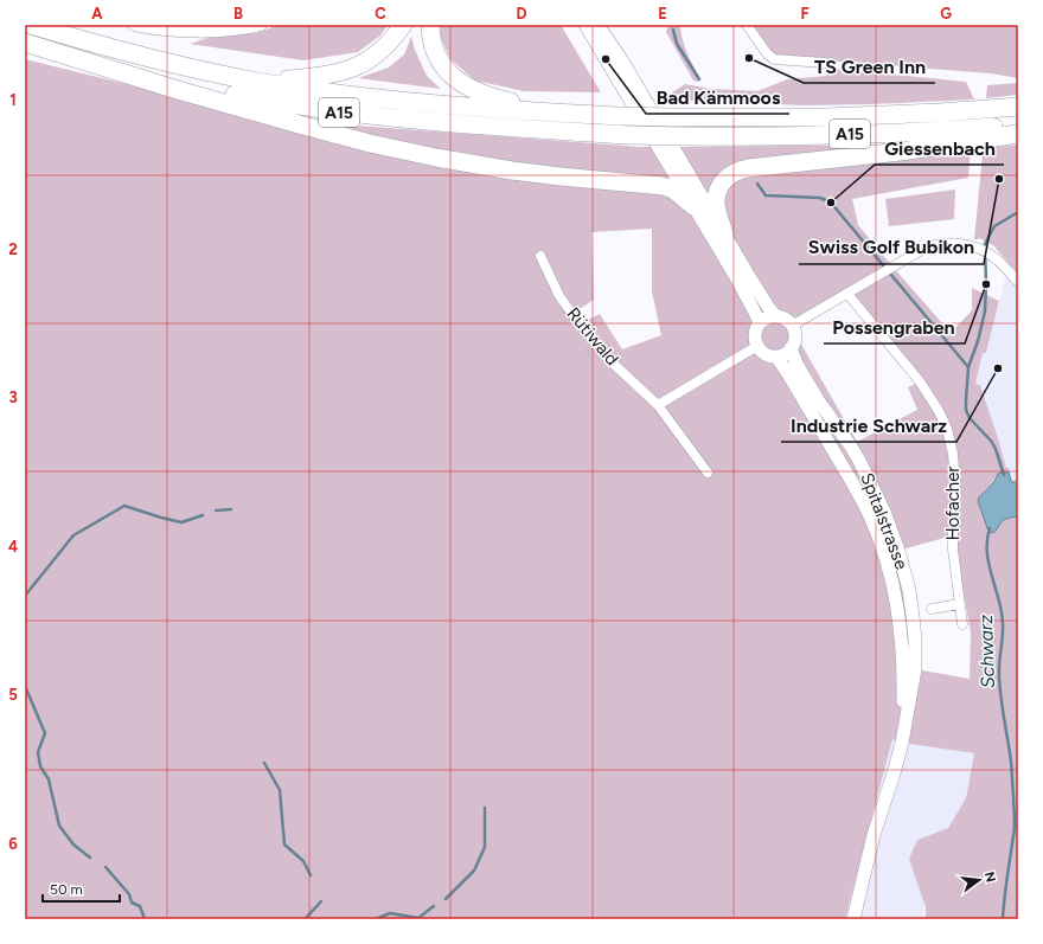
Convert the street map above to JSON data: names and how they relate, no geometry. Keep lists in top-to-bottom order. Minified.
{"streets":{"highway":["A15"],"main road":["Spitalstrasse"],"street":["Rütiwald","Hofacher"]},"water":["Schwarz"],"places":["TS Green Inn","Bad Kämmoos","Swiss Golf Bubikon","Giessenbach","Possengraben","Industrie Schwarz"],"scale_bar":"50 m","north":"right","grid":{"columns":["A","B","C","D","E","F","G"],"rows":["1","2","3","4","5","6"]}}
